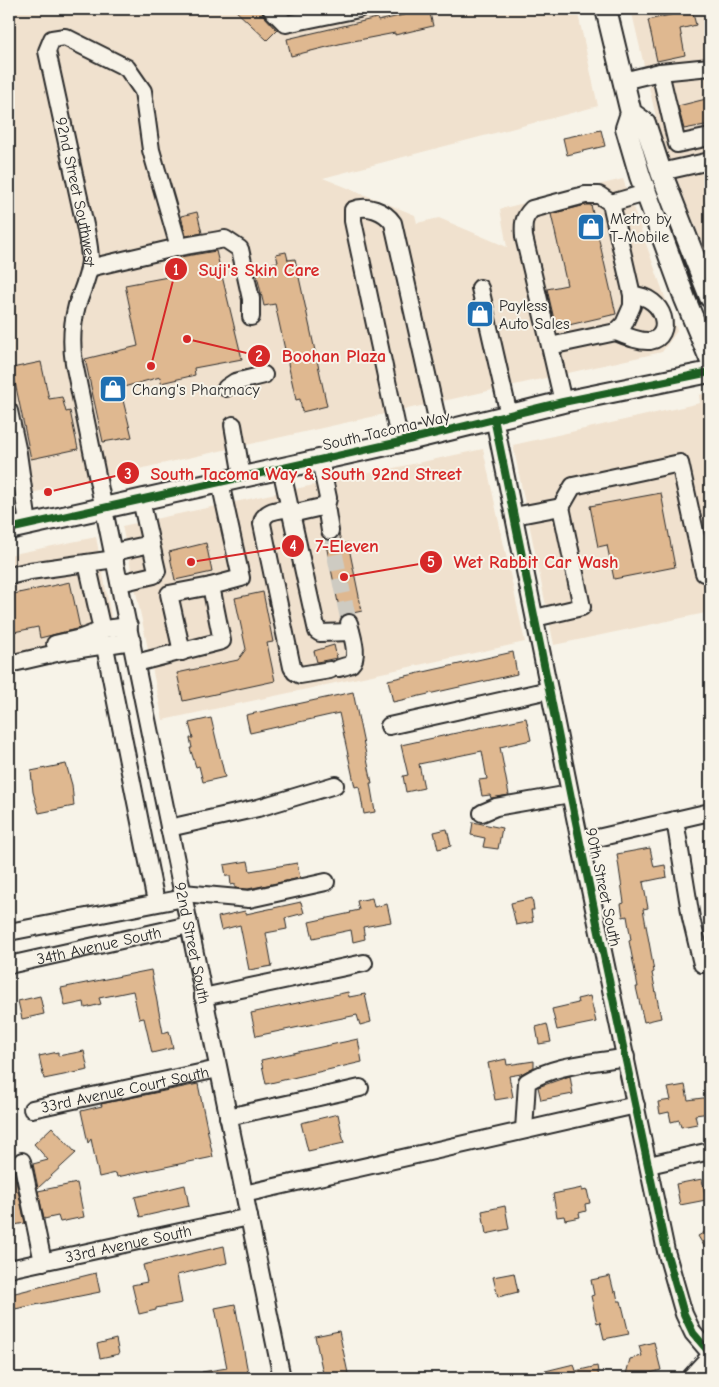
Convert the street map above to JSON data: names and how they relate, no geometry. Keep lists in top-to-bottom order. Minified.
{"streets":{"main road":["South Tacoma Way"],"street":["92nd Street Southwest","90th Street South","92nd Street South","34th Avenue South","33rd Avenue Court South","33rd Avenue South"]},"crossings":[["92nd Street Southwest","South Tacoma Way"],["92nd Street Southwest","92nd Street South"],["South Tacoma Way","90th Street South"],["South Tacoma Way","92nd Street South"],["92nd Street South","34th Avenue South"],["92nd Street South","33rd Avenue Court South"],["92nd Street South","33rd Avenue South"]],"places":{"shop":["Metro by T-Mobile","Payless Auto Sales","Chang's Pharmacy"],"other":["Boohan Plaza","Suji's Skin Care","South Tacoma Way & South 92nd Street","7-Eleven","Wet Rabbit Car Wash"]}}
